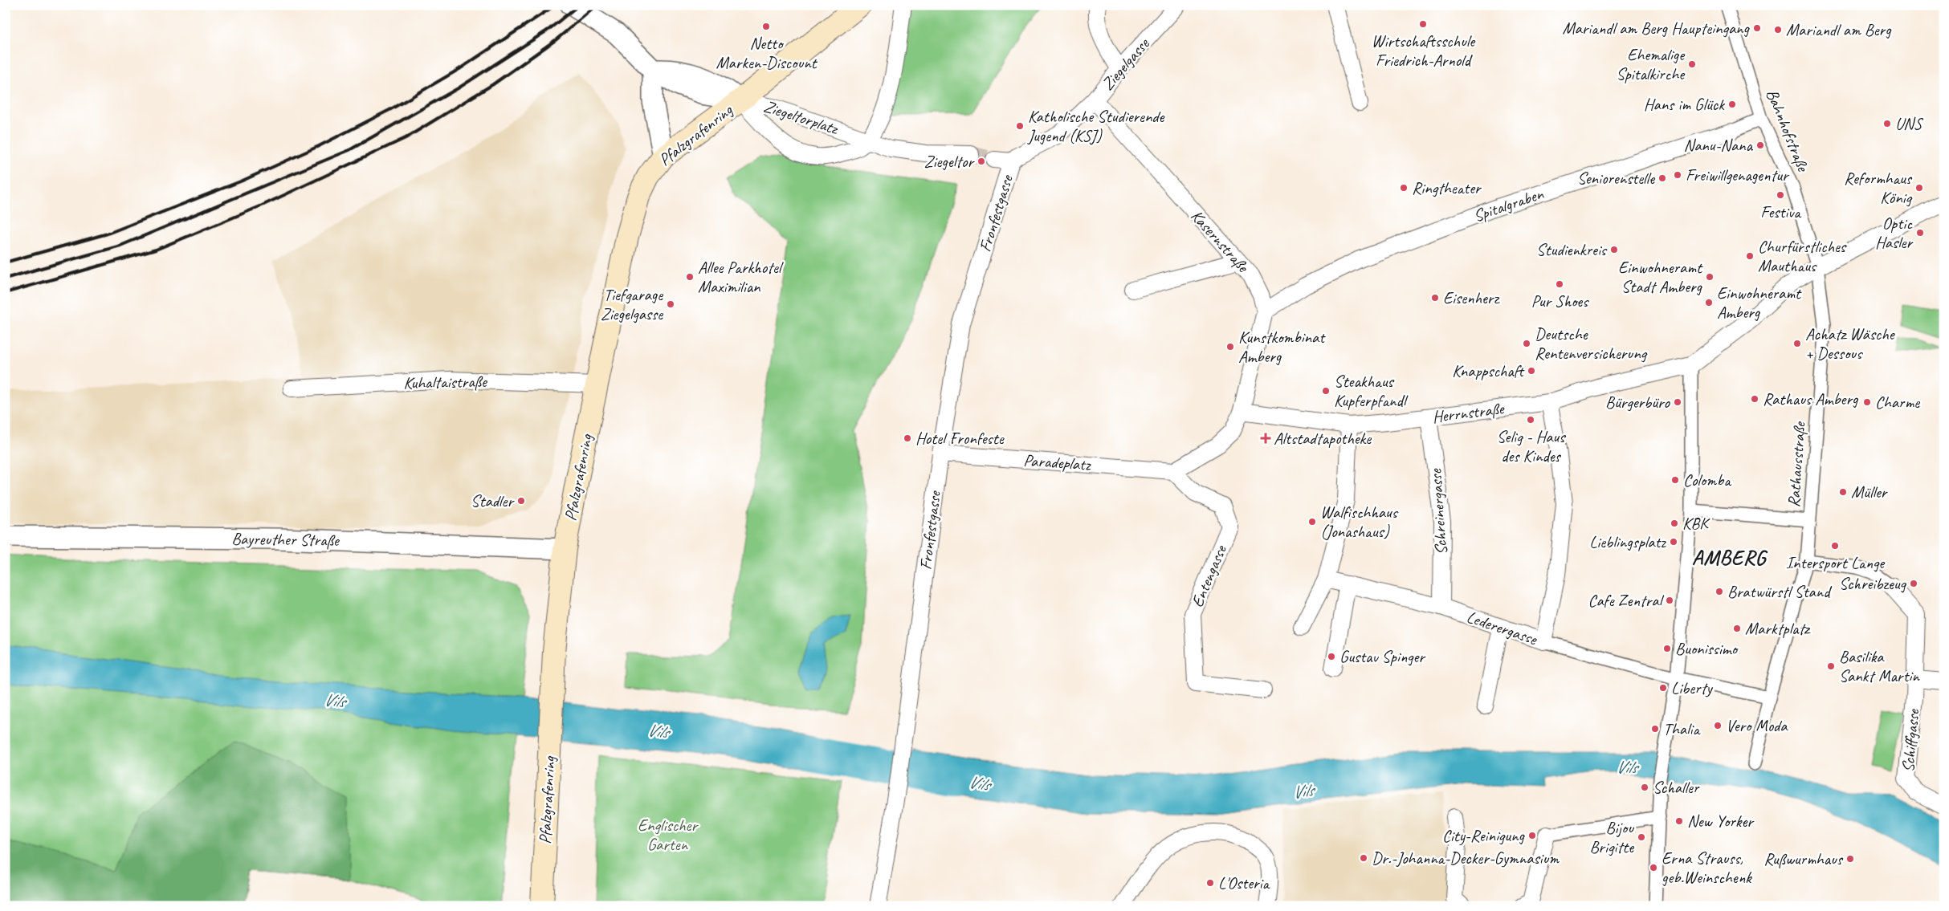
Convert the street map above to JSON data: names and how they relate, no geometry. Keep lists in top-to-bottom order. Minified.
{"streets":{"main road":["Pfalzgrafenring"],"street":["Ziegelgasse","Ziegeltorplatz","Bahnhofstraße","Spitalgraben","Fronfestgasse","Kasernstraße","Kuhaltaistraße","Herrnstraße","Paradeplatz","Rathausstraße","Schreinergasse","Bayreuther Straße","Entengasse","Lederergasse","Schiffgasse"]},"crossings":[["Ziegelgasse","Fronfestgasse"],["Ziegelgasse","Kasernstraße"],["Ziegeltorplatz","Pfalzgrafenring"],["Bahnhofstraße","Spitalgraben"],["Bahnhofstraße","Rathausstraße"],["Pfalzgrafenring","Kuhaltaistraße"],["Pfalzgrafenring","Bayreuther Straße"],["Spitalgraben","Kasernstraße"],["Fronfestgasse","Paradeplatz"],["Kasernstraße","Herrnstraße"],["Herrnstraße","Schreinergasse"],["Paradeplatz","Entengasse"],["Schreinergasse","Lederergasse"]],"districts":["AMBERG"],"water":["Vils"],"parks":["Englischer Garten"],"places":{"other":["Wirtschaftsschule Friedrich-Arnold","Netto Marken-Discount","Mariandl am Berg Haupteingang","Mariandl am Berg","Ehemalige Spitalkirche","Hans im Glück","UNS","Katholische Studierende Jugend (KSJ)","Nanu-Nana","Ziegeltor","Freiwillgenagentur","Seniorenstelle","Ringtheater","Reformhaus König","Festiva","Optic Hasler","Studienkreis","Churfürstliches Mauthaus","Allee Parkhotel Maximilian","Einwohneramt Stadt Amberg","Pur Shoes","Eisenherz","Einwohneramt Amberg","Tiefgarage Ziegelgasse","Deutsche Rentenversicherung","Achatz Wäsche + Dessous","Kunstkombinat Amberg","Knappschaft","Steakhaus Kupferpfandl","Rathaus Amberg","Bürgerbüro","Charme","Selig - Haus des Kindes","Hotel Fronfeste","Colomba","Müller","Stadler","Walfischhaus (Jonashaus)","KBK","Lieblingsplatz","Intersport Lange","Schreibzeug","Bratwürstl Stand","Cafe Zentral","Marktplatz","Buonissimo","Gustav Spinger","Basilika Sankt Martin","Liberty","Vero Moda","Thalia","Schaller","New Yorker","City-Reinigung","Bijou Brigitte","Dr.-Johanna-Decker-Gymnasium","Rußwurmhaus","Erna Strauss, geb.Weinschenk","L'Osteria"],"health":["Altstadtapotheke"]}}
